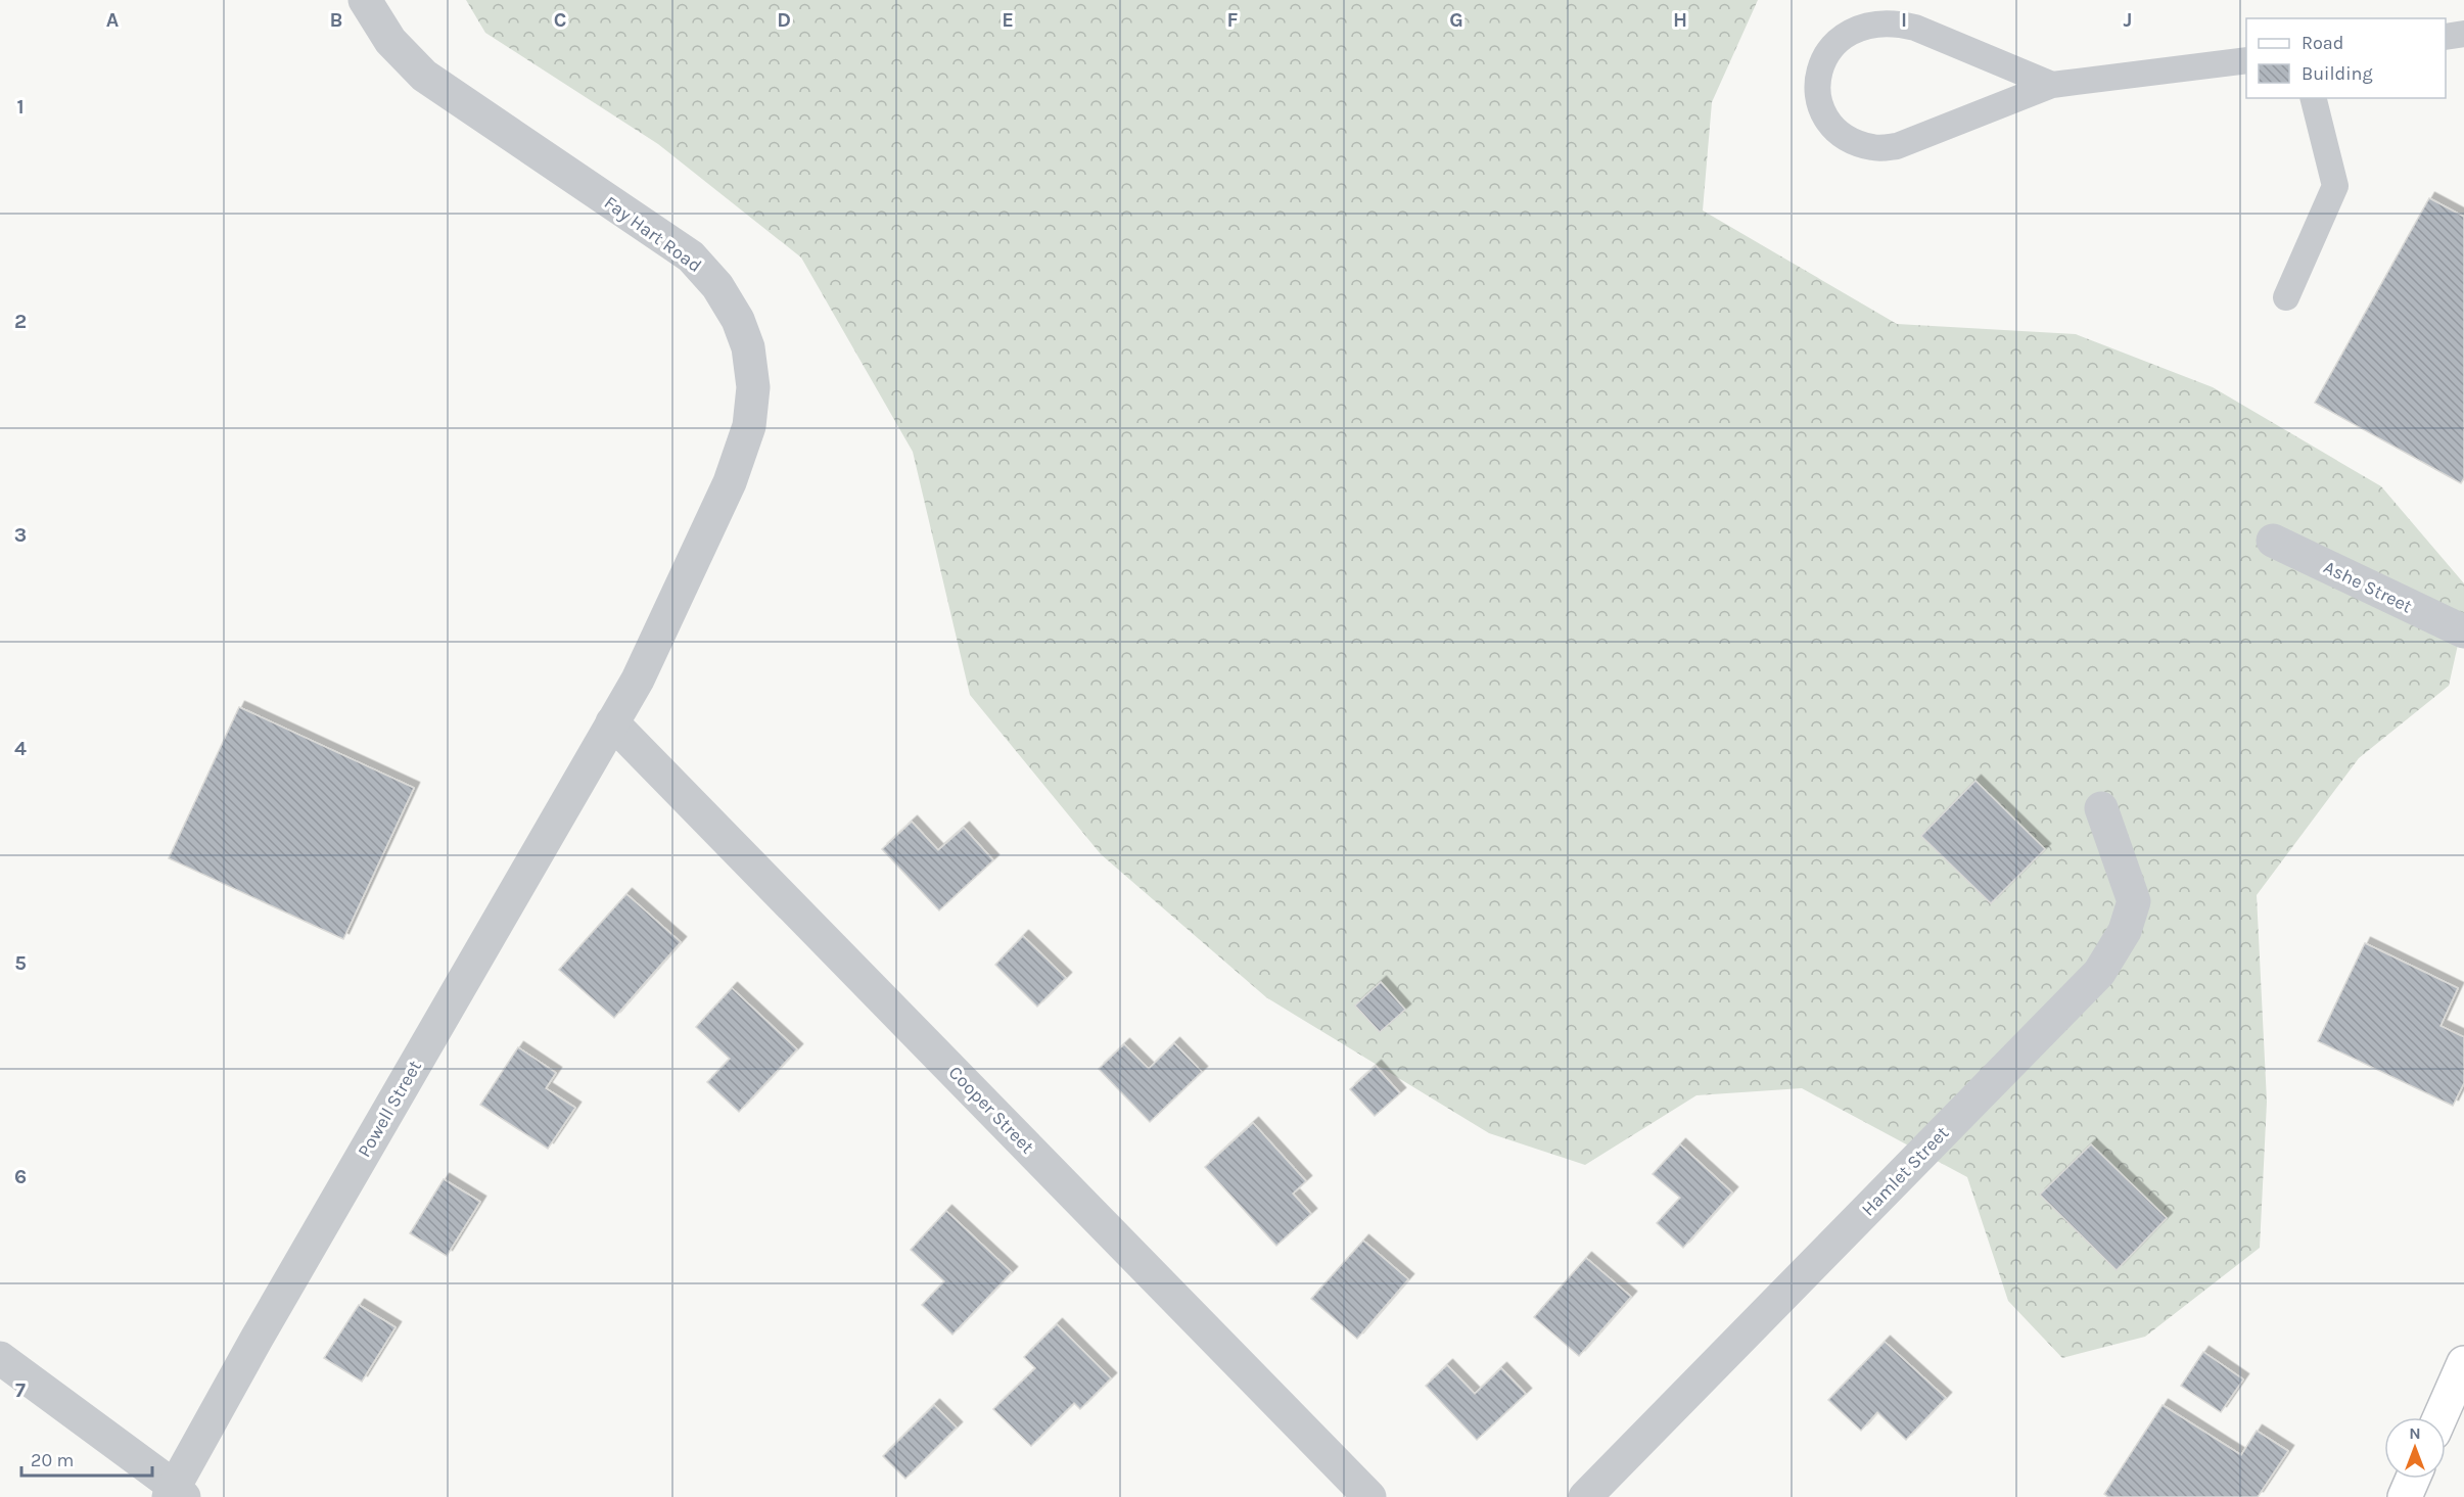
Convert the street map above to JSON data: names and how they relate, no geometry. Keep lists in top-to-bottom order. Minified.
{"streets":{"street":["Fay Hart Road","Ashe Street","Powell Street","Cooper Street","Hamlet Street"]},"crossings":[["Fay Hart Road","Powell Street"],["Fay Hart Road","Cooper Street"],["Powell Street","Cooper Street"]],"legend":["Road","Building"],"scale_bar":"20 m","north":"top","grid":{"columns":["A","B","C","D","E","F","G","H","I","J"],"rows":["1","2","3","4","5","6","7"]}}
